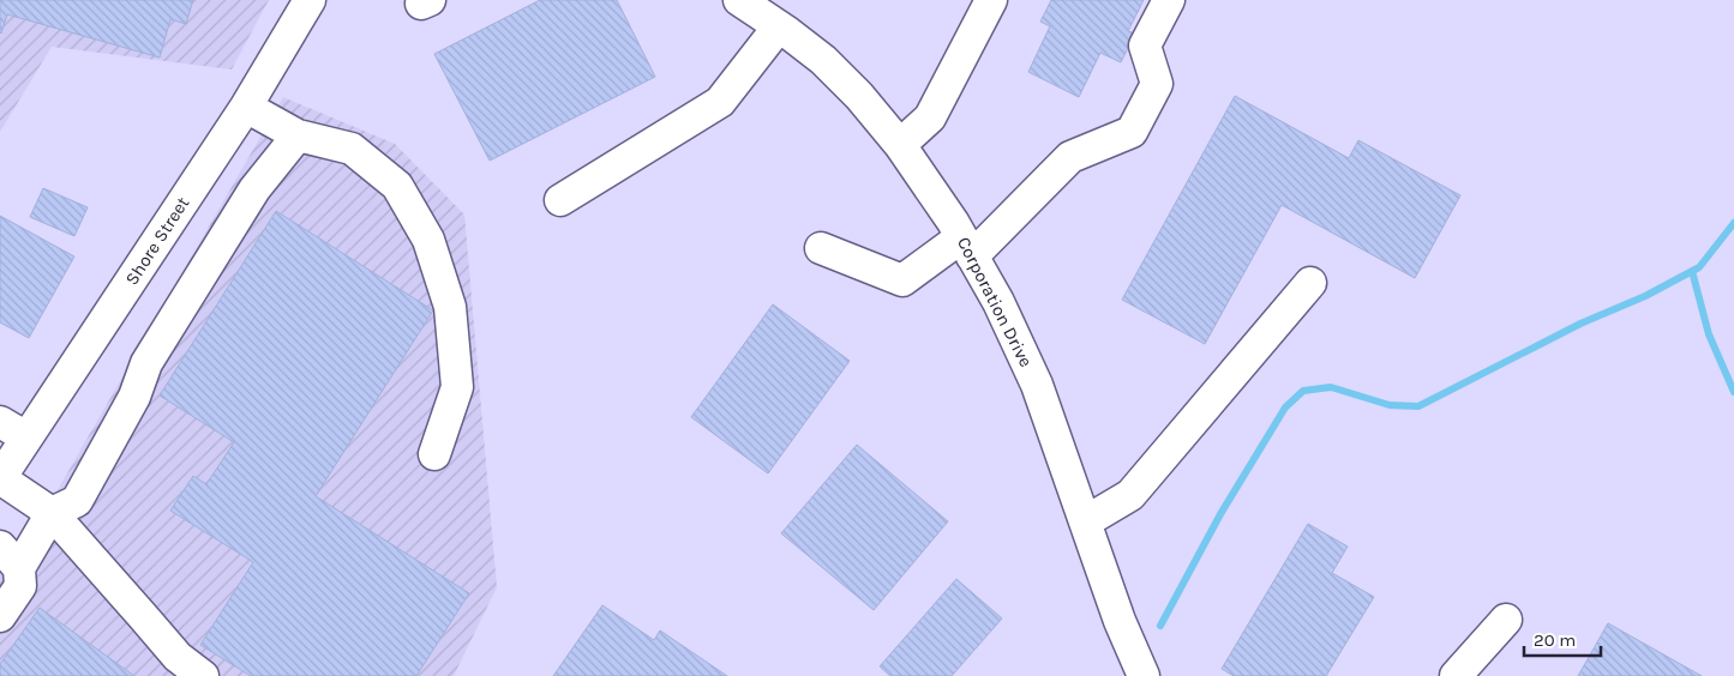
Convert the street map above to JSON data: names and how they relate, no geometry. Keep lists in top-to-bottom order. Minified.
{"streets":{"street":["Shore Street","Corporation Drive"]},"scale_bar":"20 m"}
